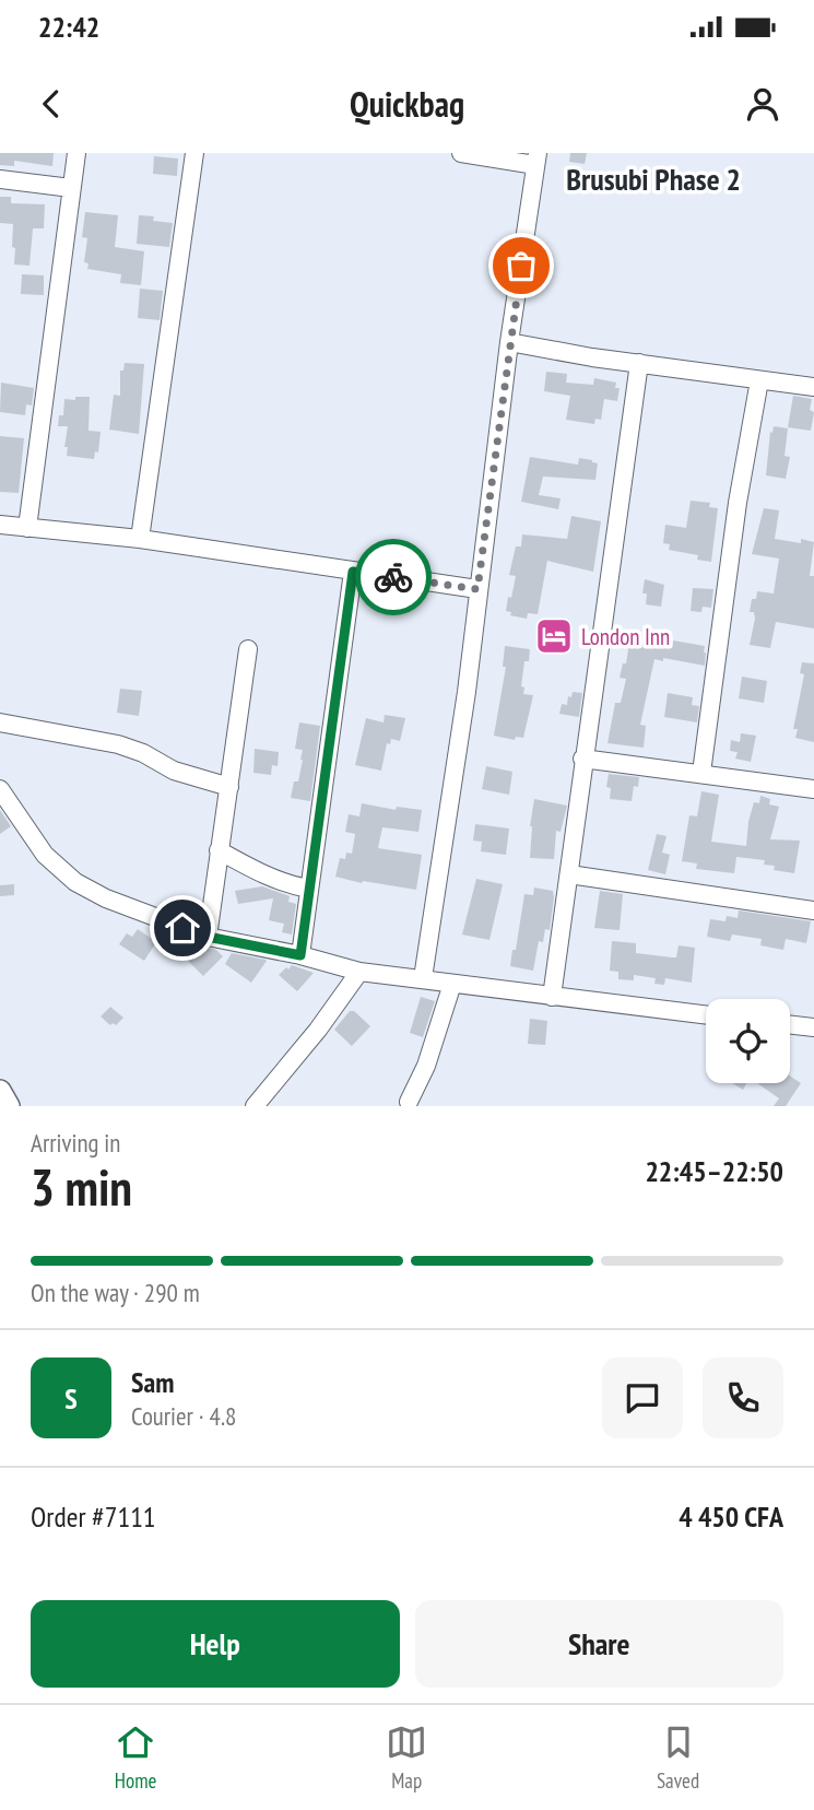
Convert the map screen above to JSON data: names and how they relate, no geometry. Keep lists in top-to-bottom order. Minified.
{"districts":["Brusubi Phase 2"],"places":{"hotel":["London Inn"]},"page":{"status":"22:42","header":"Quickbag","heading":["3 min","Arriving in","22:45–22:50"],"panel":["Sam","Courier · 4.8","Order #7111","4 450 CFA"],"bar":"On the way · 290 m","round":"S","buttons":["Help","Share"],"tabs":["Home","Map","Saved"]}}
